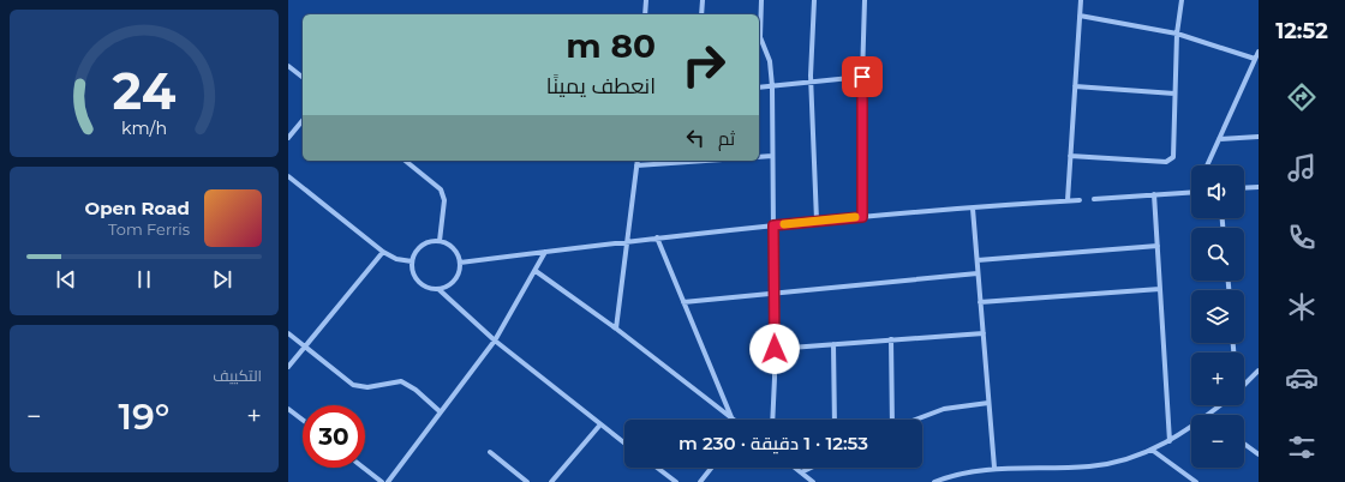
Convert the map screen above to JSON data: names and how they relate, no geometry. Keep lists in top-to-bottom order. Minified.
{"page":{"tabs":"12:52","turn":["80 m","انعطف يمينًا"],"then":"ثم","map_buttons":["+","−"],"song":["Open Road","Tom Ferris"],"tile":"التكييف","heat":["−","19°","+"],"limit":"30","trip":"12:53 · 1 دقيقة · 230 m","gauge":["24","km/h"]}}
